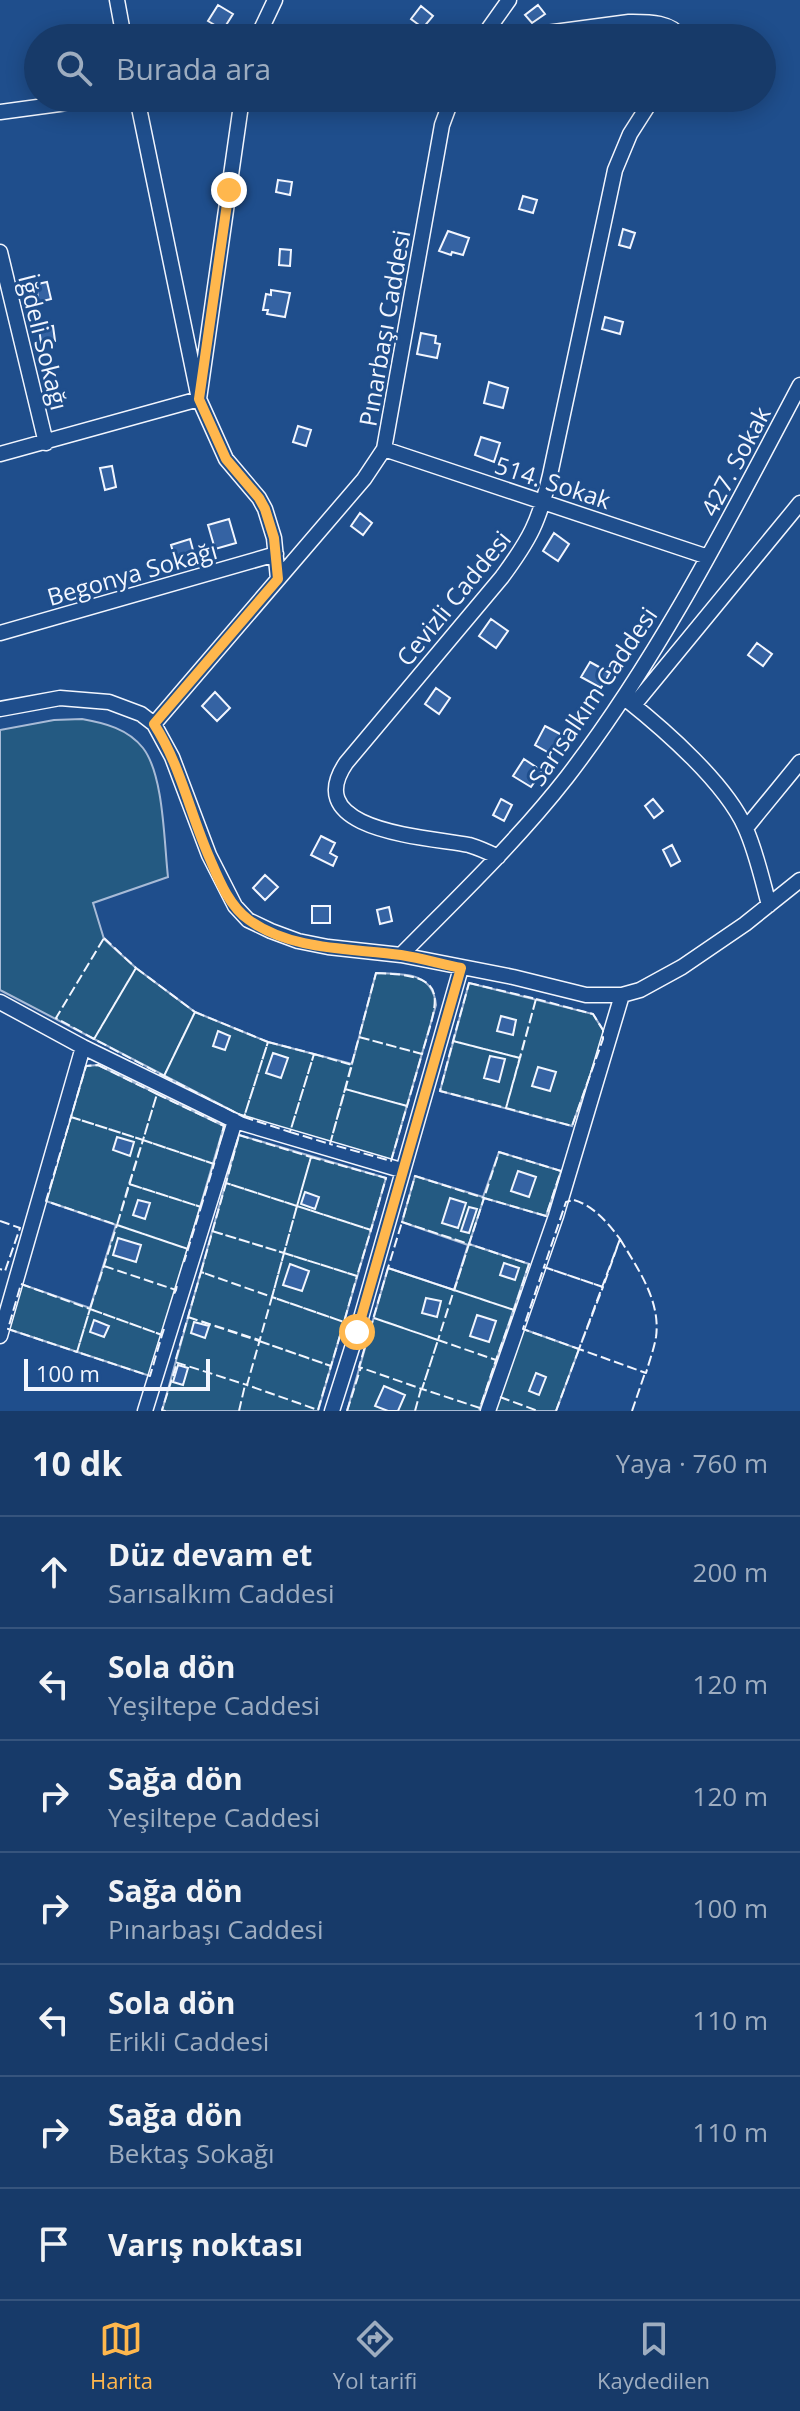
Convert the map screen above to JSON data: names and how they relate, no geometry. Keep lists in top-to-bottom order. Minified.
{"streets":{"street":["Pınarbaşı Caddesi","İğdeli Sokağı","427. Sokak","514. Sokak","Begonya Sokağı","Cevizli Caddesi","Sarısalkım Caddesi"]},"crossings":[["Pınarbaşı Caddesi","514. Sokak"],["427. Sokak","514. Sokak"],["427. Sokak","Sarısalkım Caddesi"],["514. Sokak","Cevizli Caddesi"],["514. Sokak","Sarısalkım Caddesi"],["Cevizli Caddesi","Sarısalkım Caddesi"]],"scale_bar":"100 m","page":{"search":"Burada ara","scale":"100 m","heading":["10 dk","Yaya · 760 m"],"list":[["Düz devam et","Sarısalkım Caddesi","200 m"],["Sola dön","Yeşiltepe Caddesi","120 m"],["Sağa dön","Yeşiltepe Caddesi","120 m"],["Sağa dön","Pınarbaşı Caddesi","100 m"],["Sola dön","Erikli Caddesi","110 m"],["Sağa dön","Bektaş Sokağı","110 m"],"Varış noktası"],"nav":["Harita","Yol tarifi","Kaydedilen"]}}
